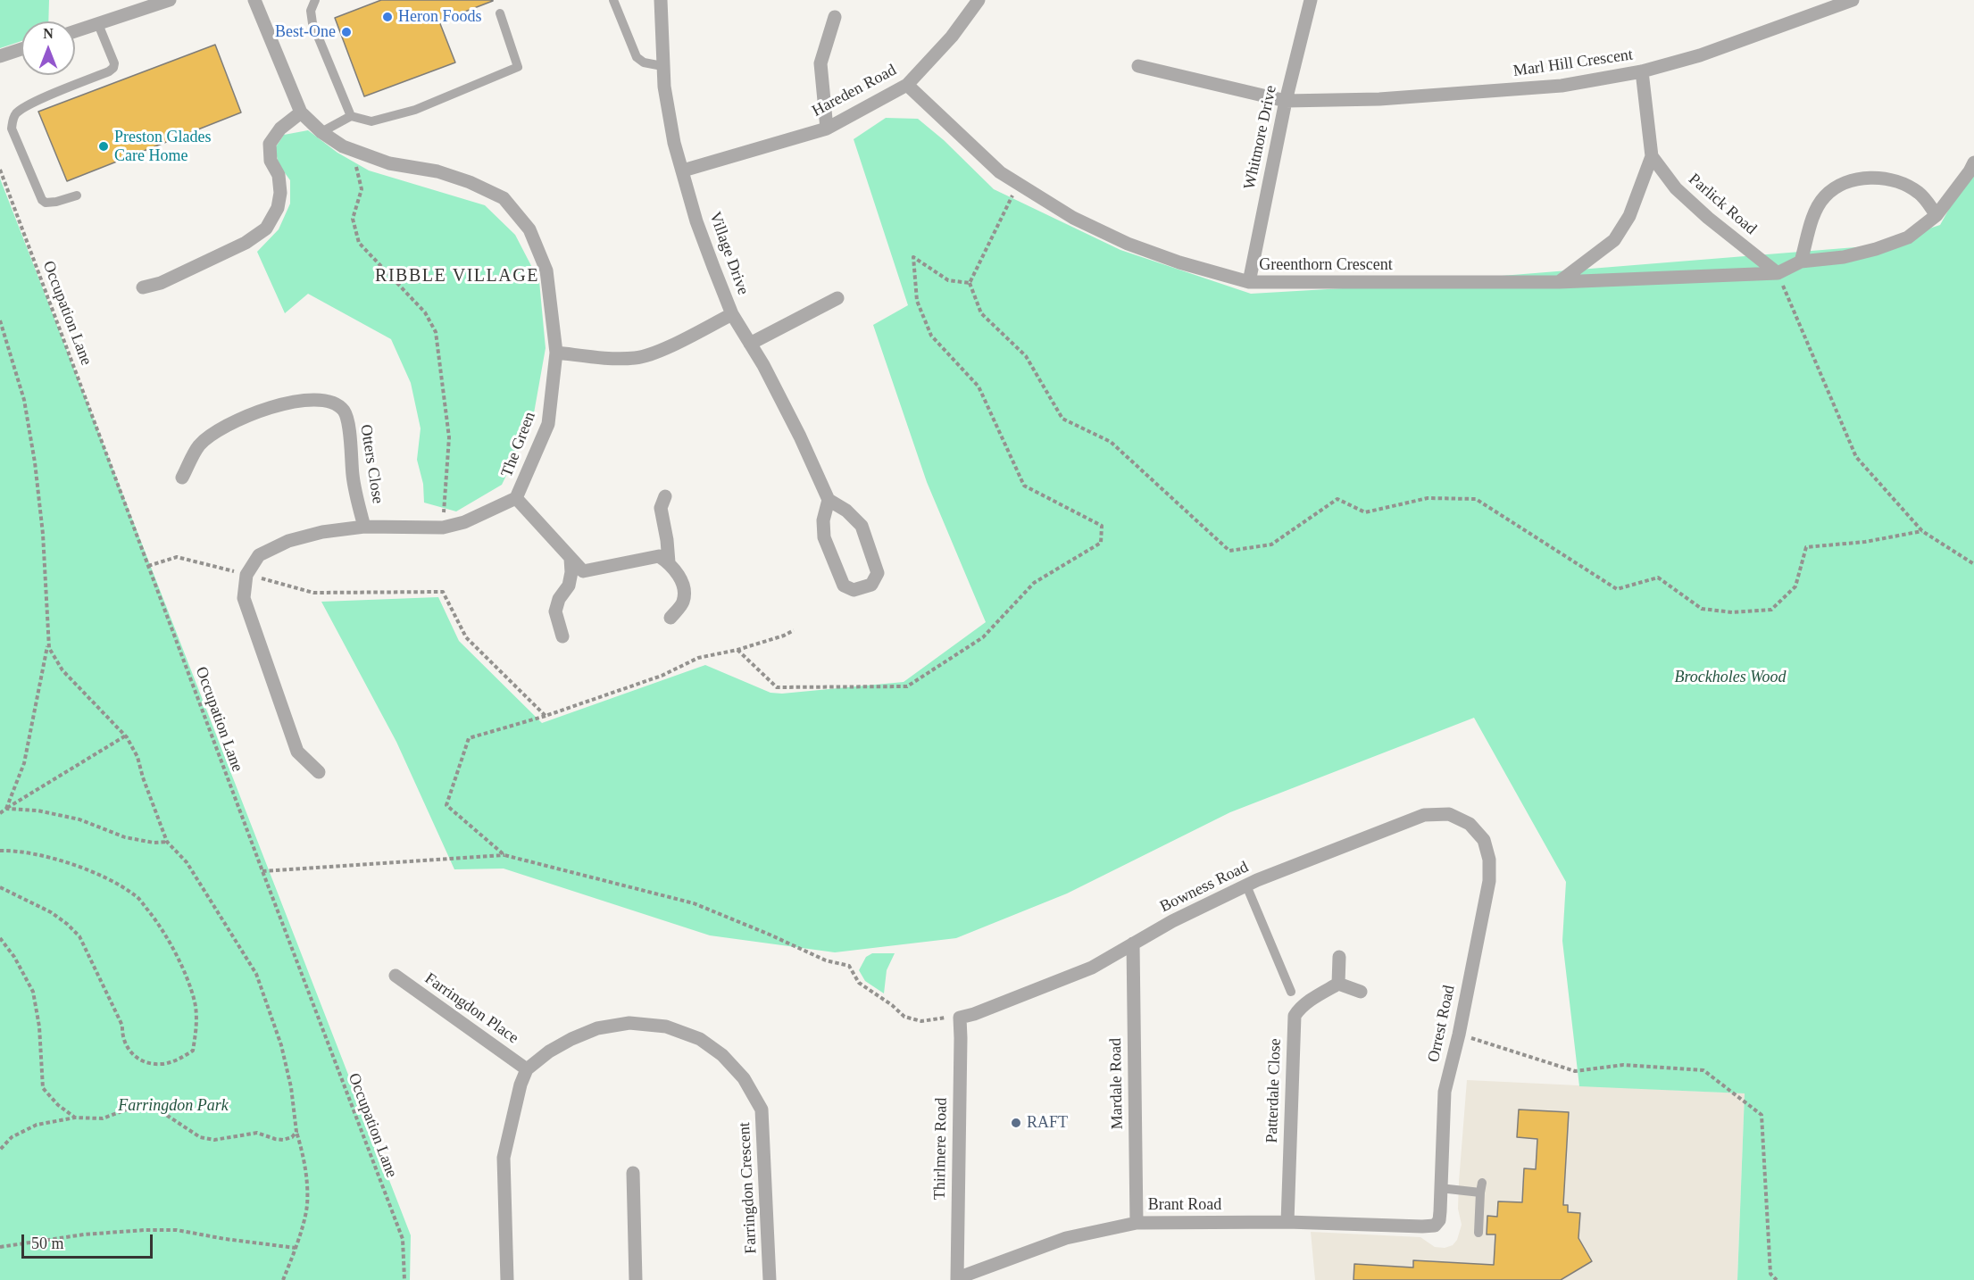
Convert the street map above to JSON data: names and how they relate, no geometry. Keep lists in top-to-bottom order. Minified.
{"streets":{"street":["Marl Hill Crescent","Hareden Road","Whitmore Drive","Parlick Road","Village Drive","Greenthorn Crescent","The Green","Otters Close","Bowness Road","Farringdon Place","Orrest Road","Mardale Road","Patterdale Close","Thirlmere Road","Farringdon Crescent","Brant Road"],"path":["Occupation Lane"]},"crossings":[["Marl Hill Crescent","Whitmore Drive"],["Hareden Road","Village Drive"],["Hareden Road","Greenthorn Crescent"],["Whitmore Drive","Greenthorn Crescent"],["Parlick Road","Greenthorn Crescent"],["The Green","Otters Close"],["Bowness Road","Orrest Road"],["Bowness Road","Mardale Road"],["Bowness Road","Thirlmere Road"],["Farringdon Place","Farringdon Crescent"],["Orrest Road","Brant Road"],["Mardale Road","Brant Road"],["Patterdale Close","Brant Road"],["Thirlmere Road","Brant Road"]],"districts":["RIBBLE VILLAGE"],"parks":["Brockholes Wood","Farringdon Park"],"places":["Heron Foods","Best-One","Preston Glades Care Home","RAFT"],"scale_bar":"50 m","north":"top"}
